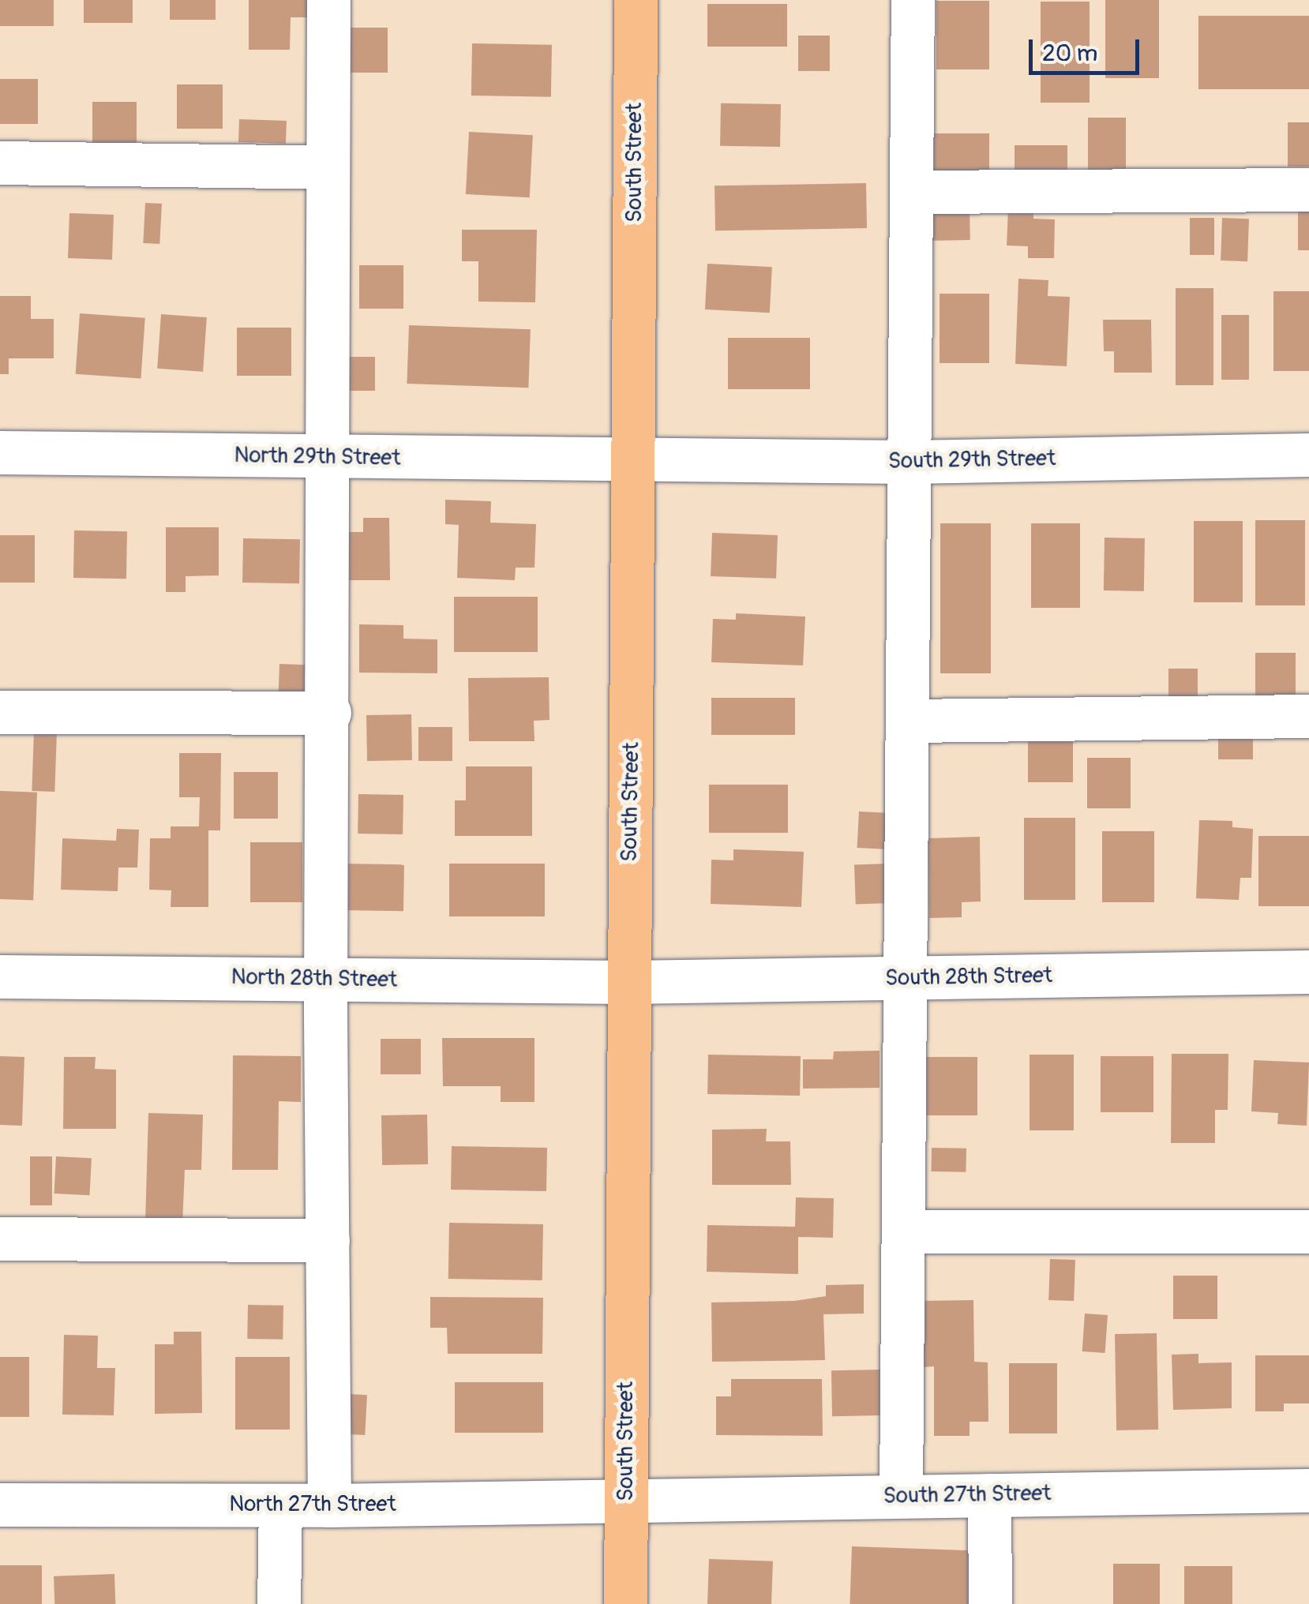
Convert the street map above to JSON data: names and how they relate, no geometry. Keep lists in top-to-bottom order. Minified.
{"streets":{"main road":["South Street"],"street":["North 29th Street","South 29th Street","South 28th Street","North 28th Street","South 27th Street","North 27th Street"]},"crossings":[["South Street","North 29th Street"],["South Street","South 29th Street"],["South Street","South 28th Street"],["South Street","North 28th Street"],["South Street","South 27th Street"],["South Street","North 27th Street"],["North 29th Street","South 29th Street"],["South 28th Street","North 28th Street"],["South 27th Street","North 27th Street"]],"scale_bar":"20 m"}
